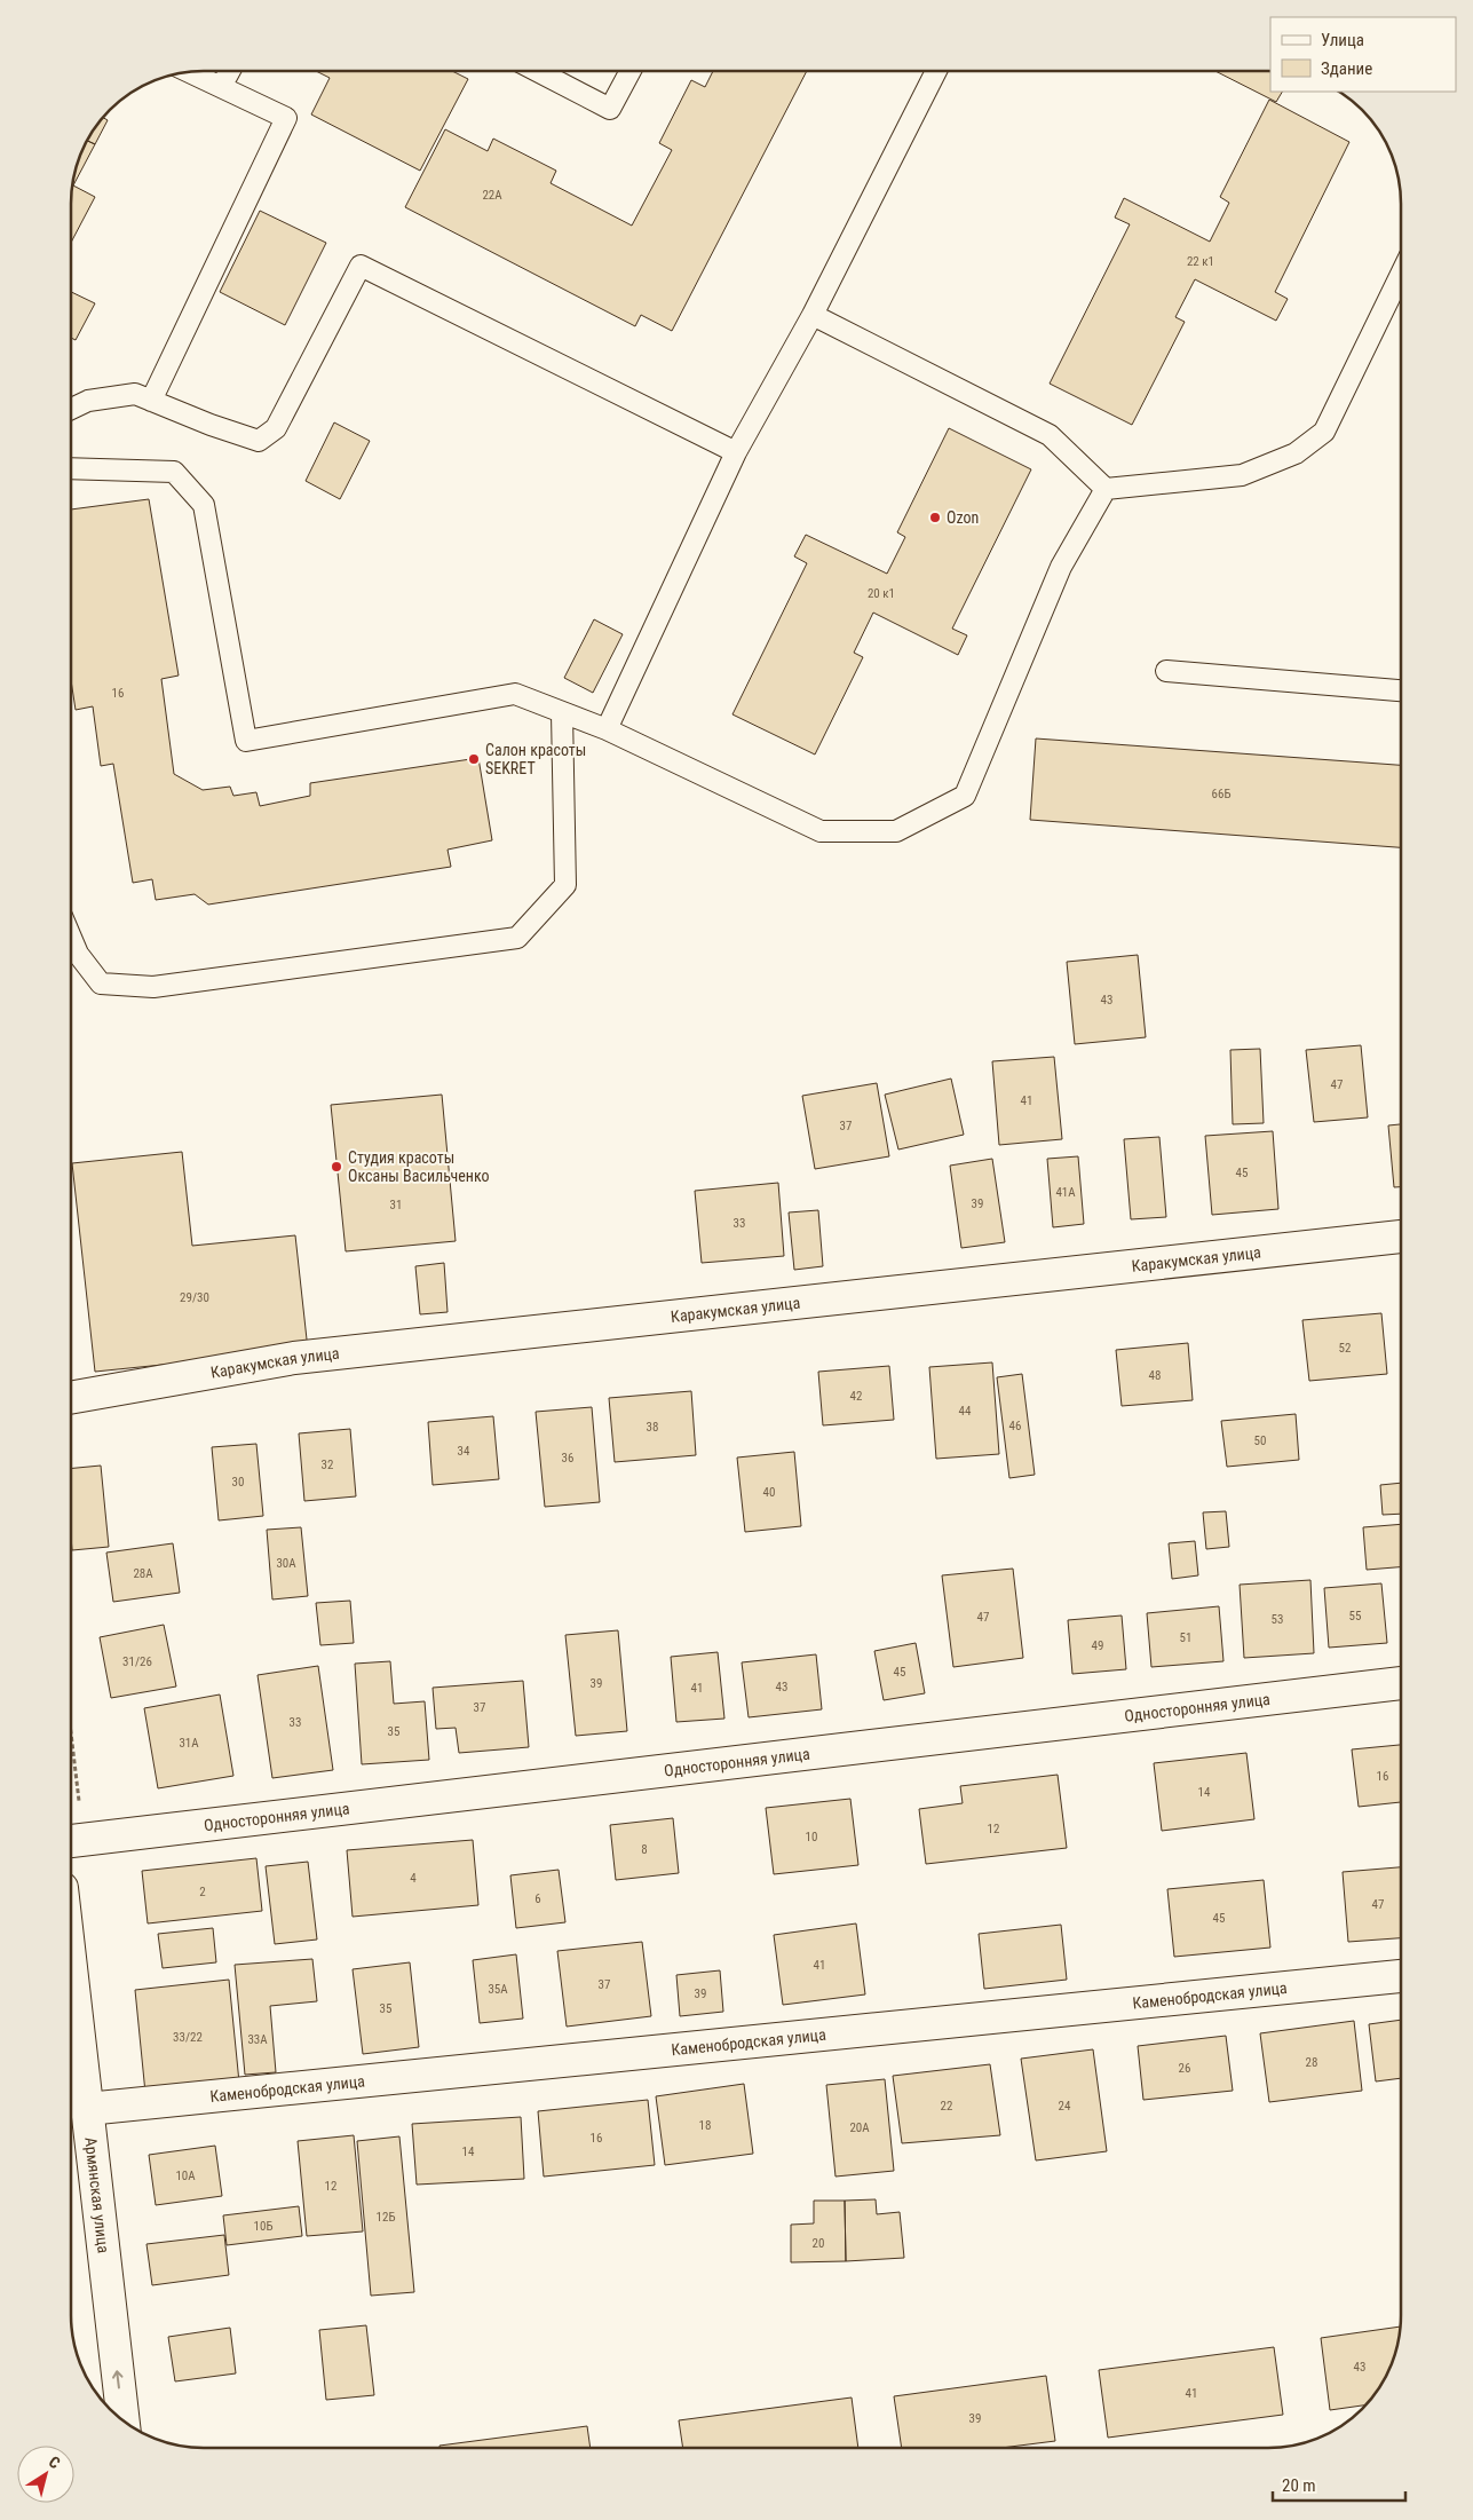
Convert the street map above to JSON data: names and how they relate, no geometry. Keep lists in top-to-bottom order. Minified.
{"streets":{"street":["Каракумская улица","Односторонняя улица","Каменобродская улица","Армянская улица"]},"crossings":[["Каменобродская улица","Армянская улица"]],"one_way":["Армянская улица"],"places":["Ozon","Салон красоты SEKRET","Студия красоты Оксаны Васильченко"],"house_numbers":["22А","22 к1","20 к1","16","66Б","43","47","41","37","45","41А","39","31","33","29/30","52","48","42","44","46","38","50","34","36","32","30","40","30А","28А","55","47","53","51","49","31/26","45","39","43","41","37","33","35","31А","16","14","12","10","8","4","2","6","47","45","41","37","35А","39","35","33/22","33А","28","26","22","24","18","20А","16","14","10А","12","12Б","10Б","20","43","41","39"],"legend":["Улица","Здание"],"scale_bar":"20 m","north":"top right"}
